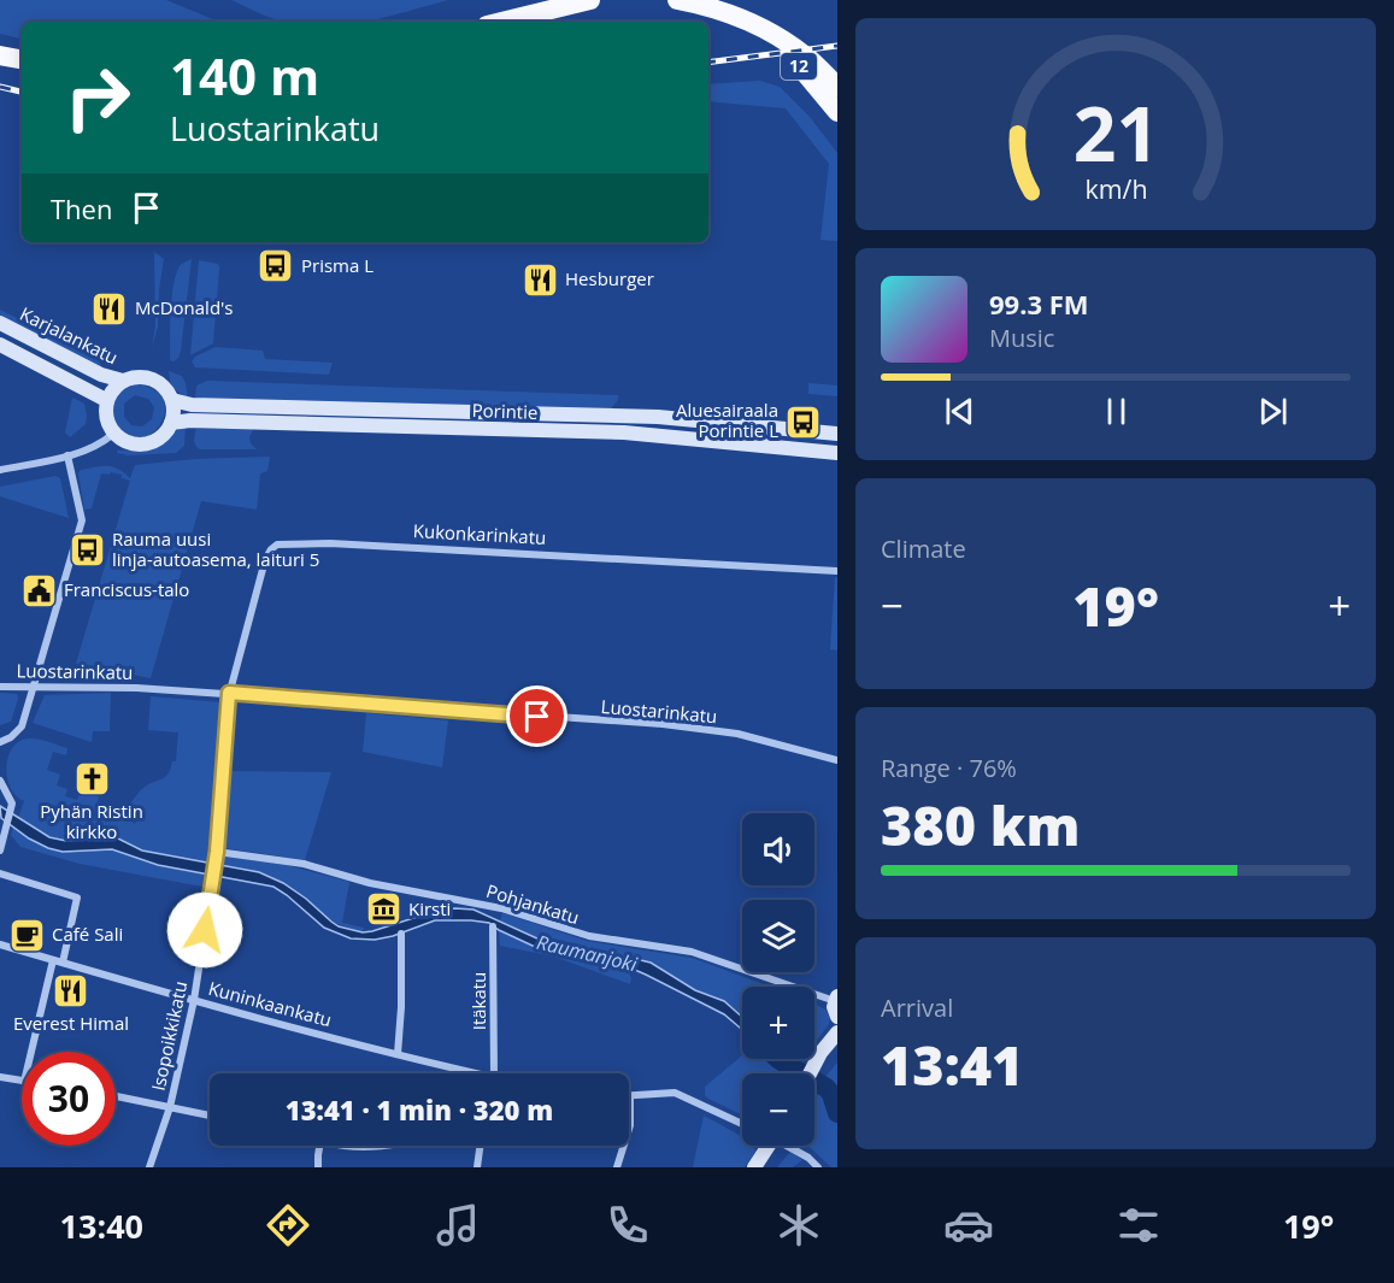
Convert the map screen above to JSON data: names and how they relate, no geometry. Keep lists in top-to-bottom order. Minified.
{"streets":{"highway":["12"],"main road":["Karjalankatu","Porintie"],"street":["Kukonkarinkatu","Luostarinkatu","Pohjankatu","Itäkatu","Kuninkaankatu","Isopoikkikatu"]},"crossings":[["Karjalankatu","Porintie"],["Kukonkarinkatu","Luostarinkatu"],["Kukonkarinkatu","Isopoikkikatu"],["Luostarinkatu","Isopoikkikatu"],["Pohjankatu","Isopoikkikatu"],["Kuninkaankatu","Isopoikkikatu"]],"water":["Raumanjoki"],"places":{"bus stop":["Prisma L","Aluesairaala Porintie L","Rauma uusi linja-autoasema, laituri 5"],"restaurant":["Hesburger","McDonald's","Everest Himal"],"public building":["Franciscus-talo"],"church":["Pyhän Ristin kirkko"],"museum":["Kirsti"],"cafe":["Café Sali"]},"page":{"turn":["140 m","Luostarinkatu"],"then":"Then","song":["99.3 FM","Music"],"tile":["Climate",["Range · 76%","380 km"],["Arrival","13:41"]],"heat":["−","19°","+"],"map_buttons":["+","−"],"limit":"30","trip":"13:41 · 1 min · 320 m","tabs":["13:40","19°"],"gauge":["21","km/h"]}}
